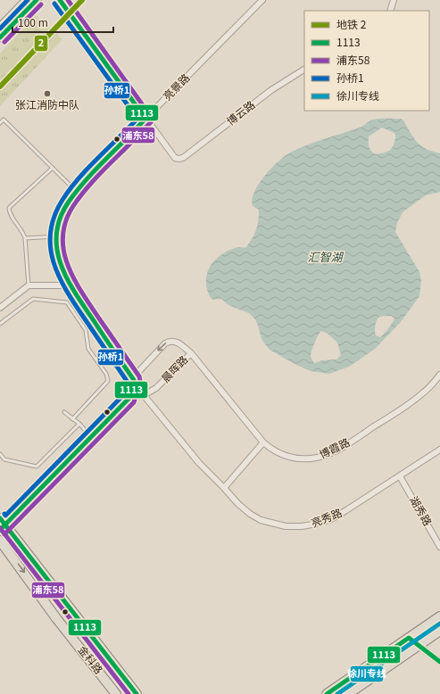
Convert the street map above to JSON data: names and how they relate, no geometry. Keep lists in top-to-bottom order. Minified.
{"streets":{"main road":["金科路"],"street":["亮景路","博云路","晨晖路","博霞路","湖秀路","亮秀路"]},"crossings":[["亮景路","博云路"],["亮景路","晨晖路"],["亮景路","亮秀路"],["晨晖路","博霞路"],["晨晖路","亮秀路"],["湖秀路","亮秀路"]],"water":["汇智湖"],"places":["张江消防中队"],"lines":["metro line 2","transit line 1113","transit line 浦东58","transit line 孙桥1","transit line 徐川专线"],"legend":["地铁 2","1113","浦东58","孙桥1","徐川专线"],"scale_bar":"100 m"}
